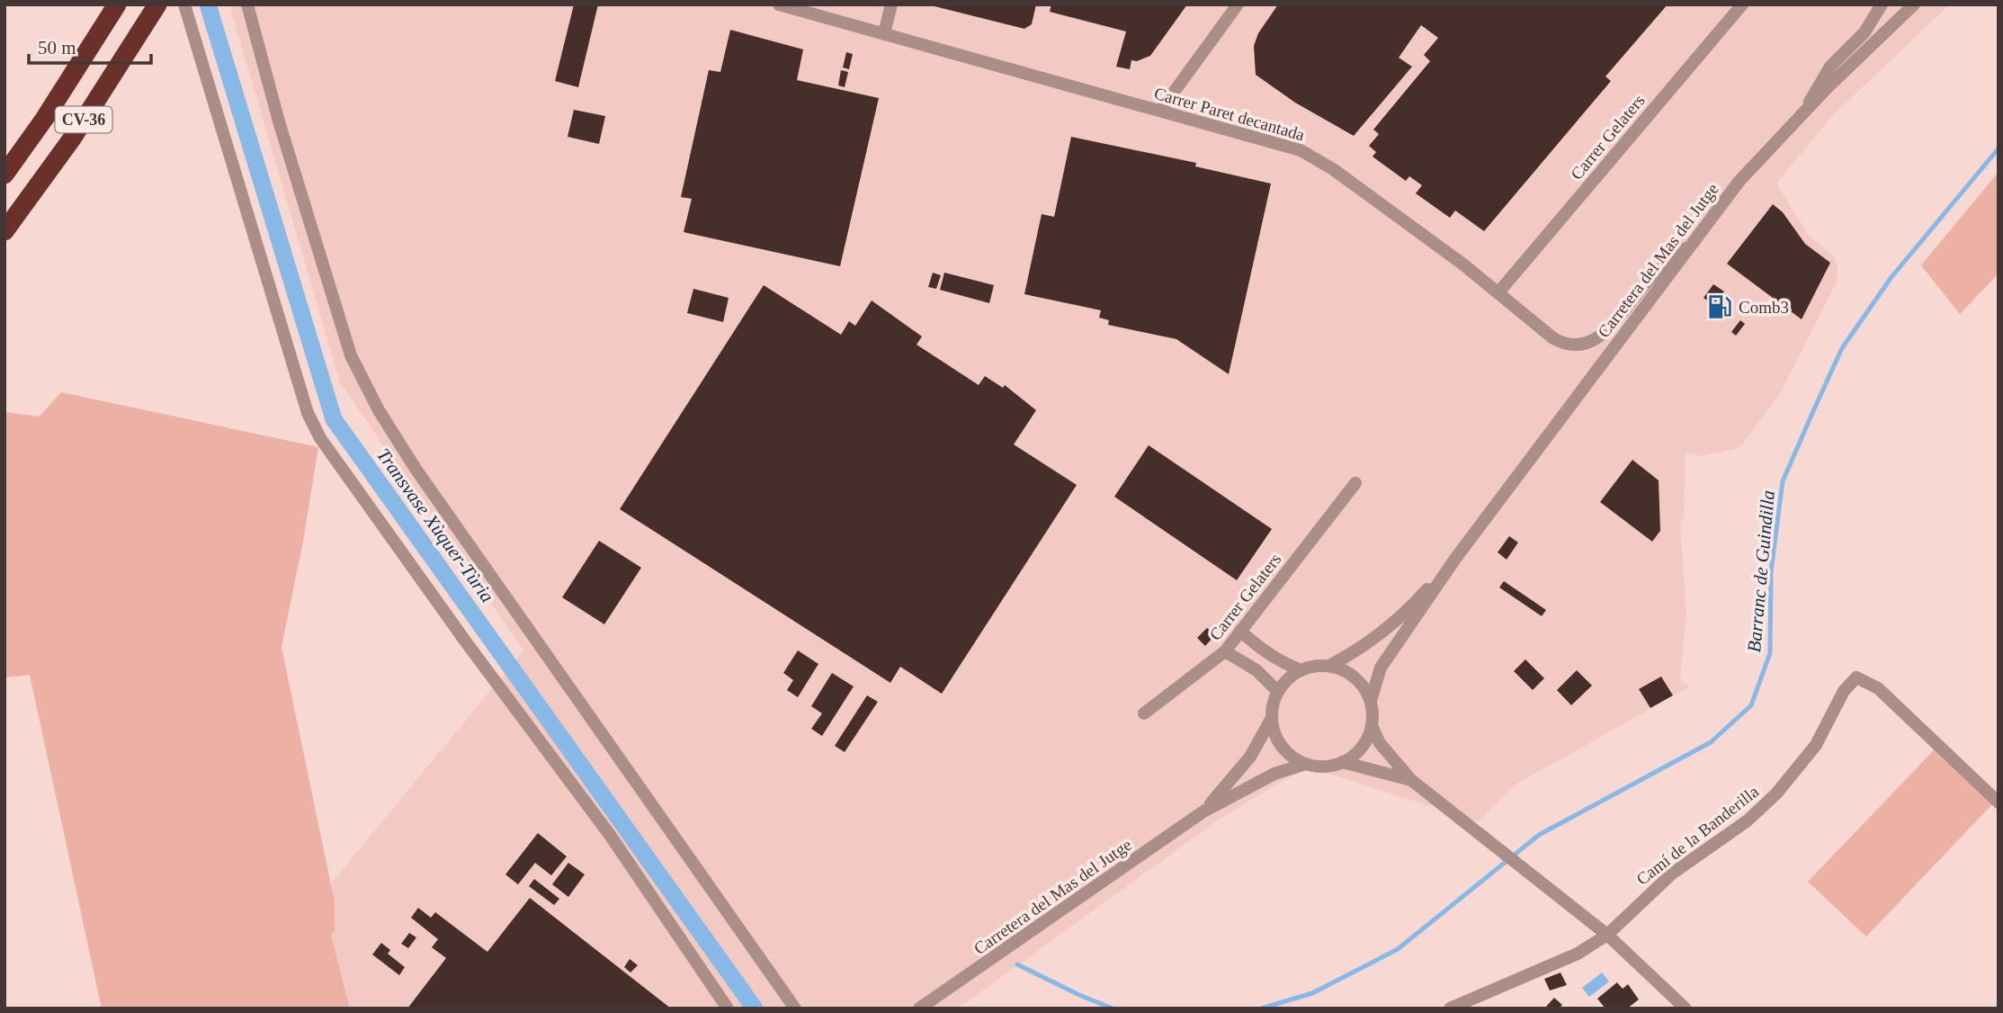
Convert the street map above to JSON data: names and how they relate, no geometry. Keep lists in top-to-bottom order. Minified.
{"streets":{"highway":["CV-36"],"street":["Carrer Paret decantada","Carrer Gelaters","Carretera del Mas del Jutge","Camí de la Banderilla"]},"crossings":[["Carrer Paret decantada","Carrer Gelaters"],["Carrer Paret decantada","Carretera del Mas del Jutge"]],"water":["Transvase Xùquer-Tùria","Barranc de Guindilla"],"places":{"fuel station":["Comb3"]},"scale_bar":"50 m"}
